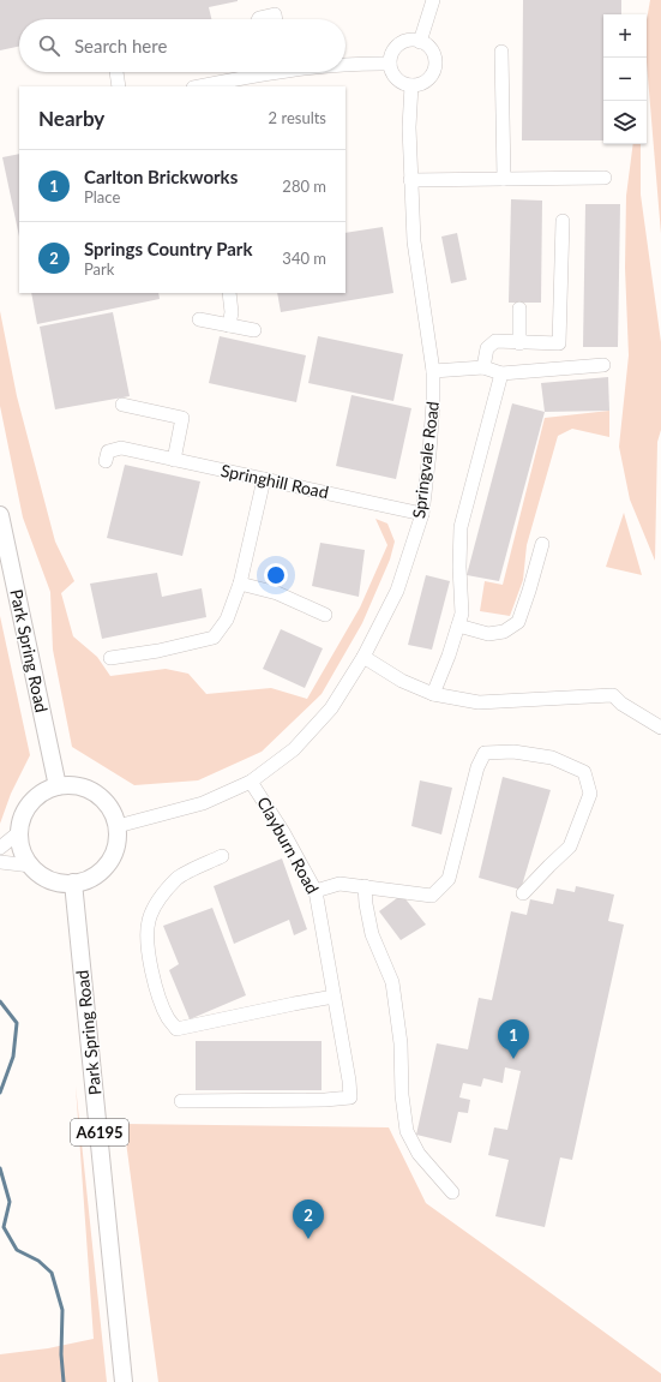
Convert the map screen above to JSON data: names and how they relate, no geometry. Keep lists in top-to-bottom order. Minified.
{"streets":{"main road":["Park Spring Road","A6195"],"street":["Springvale Road","Springhill Road","Clayburn Road"]},"crossings":[["Springvale Road","Springhill Road"],["Springvale Road","Park Spring Road"],["Springvale Road","Clayburn Road"]],"page":{"map_buttons":["+","−"],"search":"Search here","heading":["Nearby","2 results"],"list":[{"mark":"1","name":"Carlton Brickworks","note":"Place","value":"280 m"},{"mark":"2","name":"Springs Country Park","note":"Park","value":"340 m"}],"pins":["1","2"]}}
